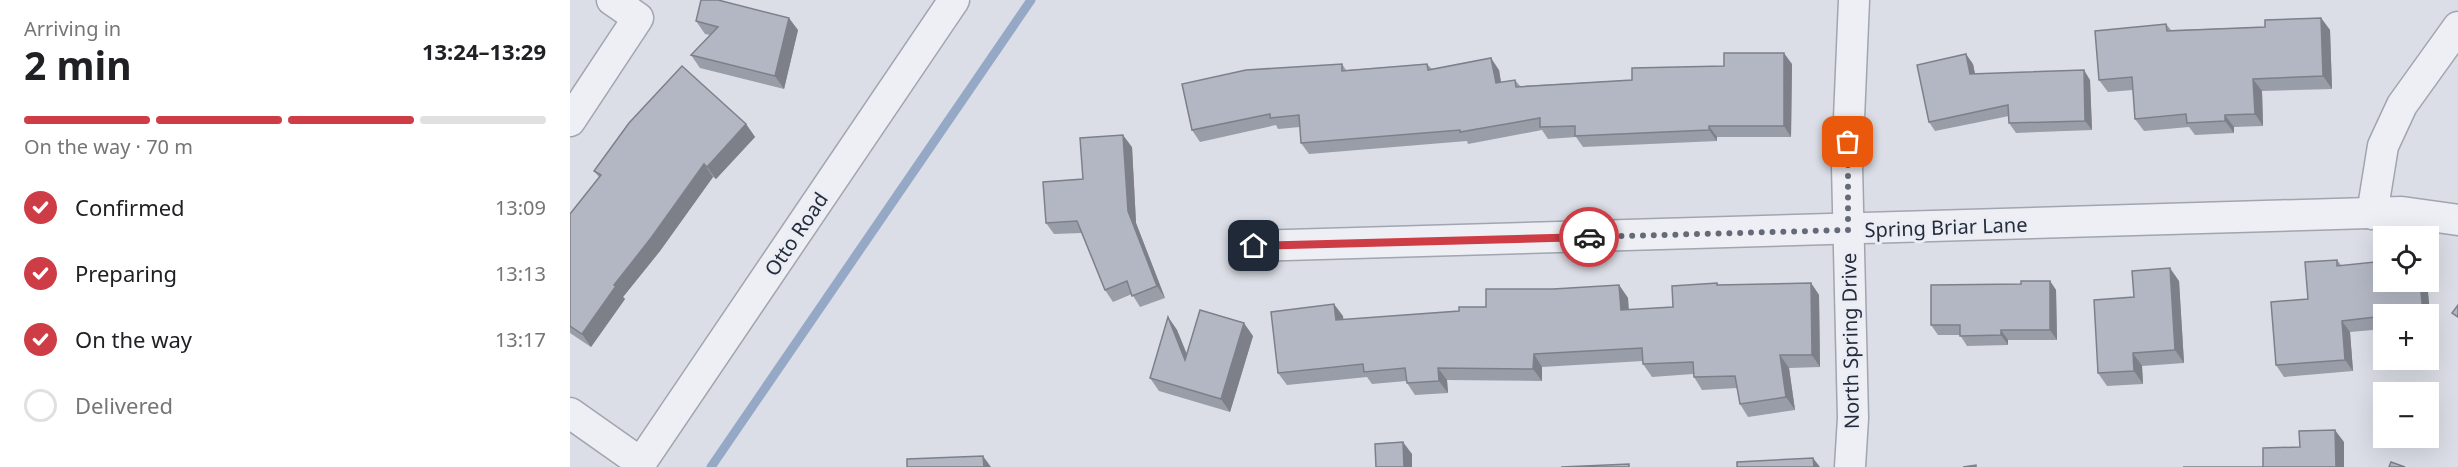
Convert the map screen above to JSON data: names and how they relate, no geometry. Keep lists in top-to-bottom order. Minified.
{"streets":{"street":["Spring Briar Lane","Otto Road","North Spring Drive"]},"crossings":[["Spring Briar Lane","North Spring Drive"]],"page":{"heading":["2 min","Arriving in","13:24–13:29"],"bar":"On the way · 70 m","list":[["Confirmed","13:09"],["Preparing","13:13"],["On the way","13:17"],"Delivered"],"map_buttons":["+","−"]}}
